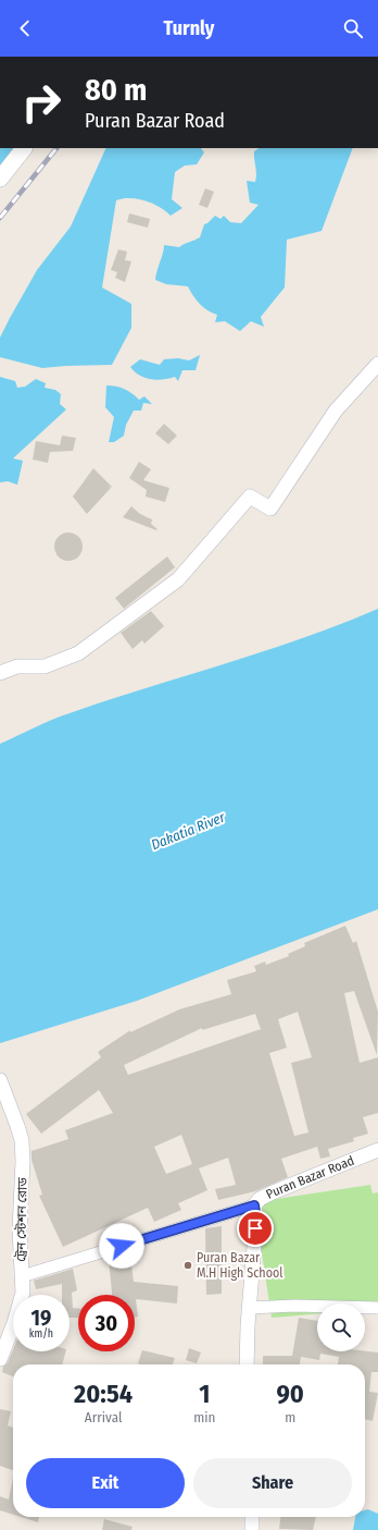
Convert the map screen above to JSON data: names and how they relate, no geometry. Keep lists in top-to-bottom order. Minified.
{"streets":{"street":["Puran Bazar Road","ট্রেন স্টেশন রোড"]},"water":["Dakatia River"],"places":["Puran Bazar M.H High School"],"page":{"header":"Turnly","turn":["80 m","Puran Bazar Road"],"speed":"19 km/h","limit":"30","eta":["20:54","Arrival","1","min","90","m"],"buttons":["Exit","Share"]}}
